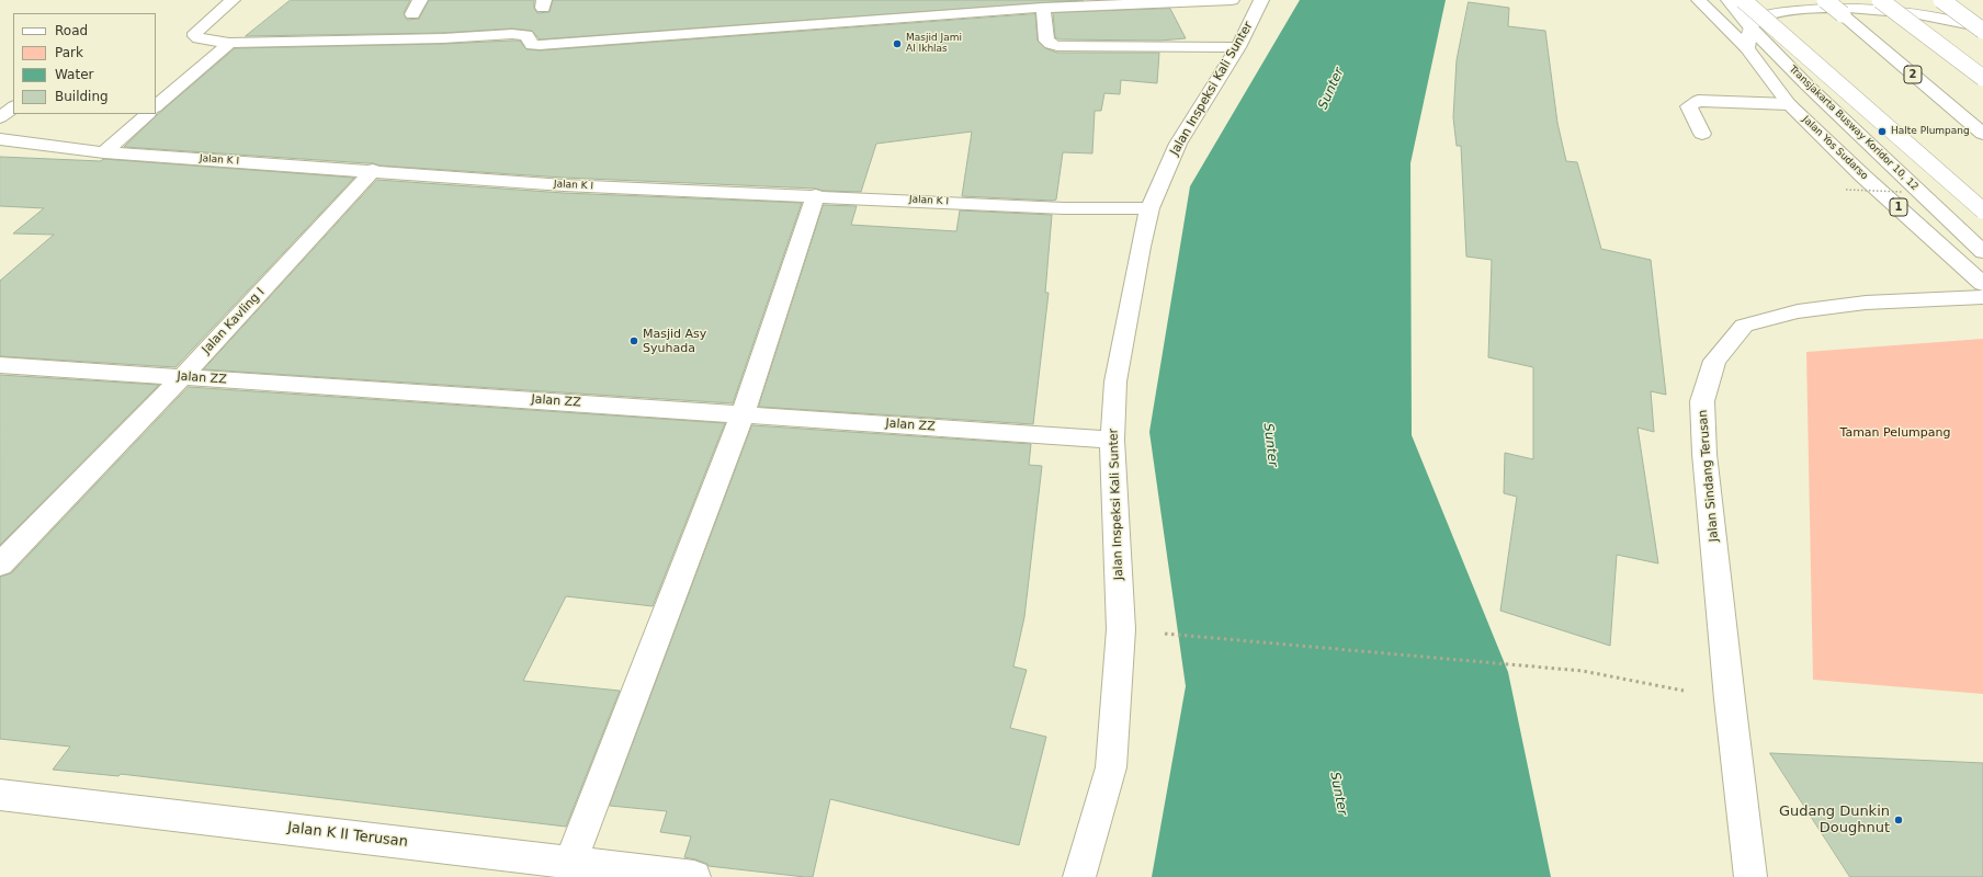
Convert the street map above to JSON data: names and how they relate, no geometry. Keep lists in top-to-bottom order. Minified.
{"streets":{"main road":["2","Jalan Inspeksi Kali Sunter","Transjakarta Busway Koridor 10, 12","Jalan Yos Sudarso","Jalan K I","1","Jalan Kavling I","Jalan ZZ","Jalan Sindang Terusan","Jalan K II Terusan"]},"crossings":[["Jalan Inspeksi Kali Sunter","Jalan K I"],["Jalan Inspeksi Kali Sunter","Jalan ZZ"],["Jalan K I","Jalan Kavling I"],["Jalan Kavling I","Jalan ZZ"]],"water":["Sunter"],"parks":["Taman Pelumpang"],"places":["Masjid Jami Al Ikhlas","Halte Plumpang","Masjid Asy Syuhada","Gudang Dunkin Doughnut"],"legend":["Road","Park","Water","Building"]}
